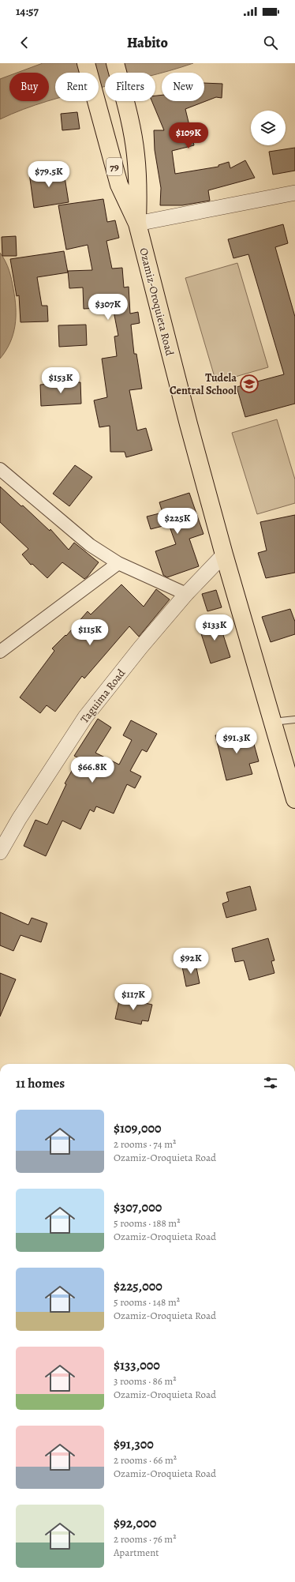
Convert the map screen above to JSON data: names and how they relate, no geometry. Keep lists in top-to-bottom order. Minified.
{"streets":{"highway":["79","Ozamiz-Oroquieta Road"],"street":["Taguima Road"]},"crossings":[["Ozamiz-Oroquieta Road","Taguima Road"]],"places":{"school or university":["Tudela Central School"]},"page":{"status":"14:57","header":"Habito","chip":["Buy","Rent","Filters","New"],"price":["$109K","$79.5K","$307K","$153K","$225K","$133K","$115K","$91.3K","$66.8K","$92K","$117K"],"heading":"11 homes","list":[{"name":"$109,000","note":"2 rooms · 74 m² · Ozamiz-Oroquieta Road"},{"name":"$307,000","note":"5 rooms · 188 m² · Ozamiz-Oroquieta Road"},{"name":"$225,000","note":"5 rooms · 148 m² · Ozamiz-Oroquieta Road"},{"name":"$133,000","note":"3 rooms · 86 m² · Ozamiz-Oroquieta Road"},{"name":"$91,300","note":"2 rooms · 66 m² · Ozamiz-Oroquieta Road"},{"name":"$92,000","note":"2 rooms · 76 m² · Apartment"}]}}
